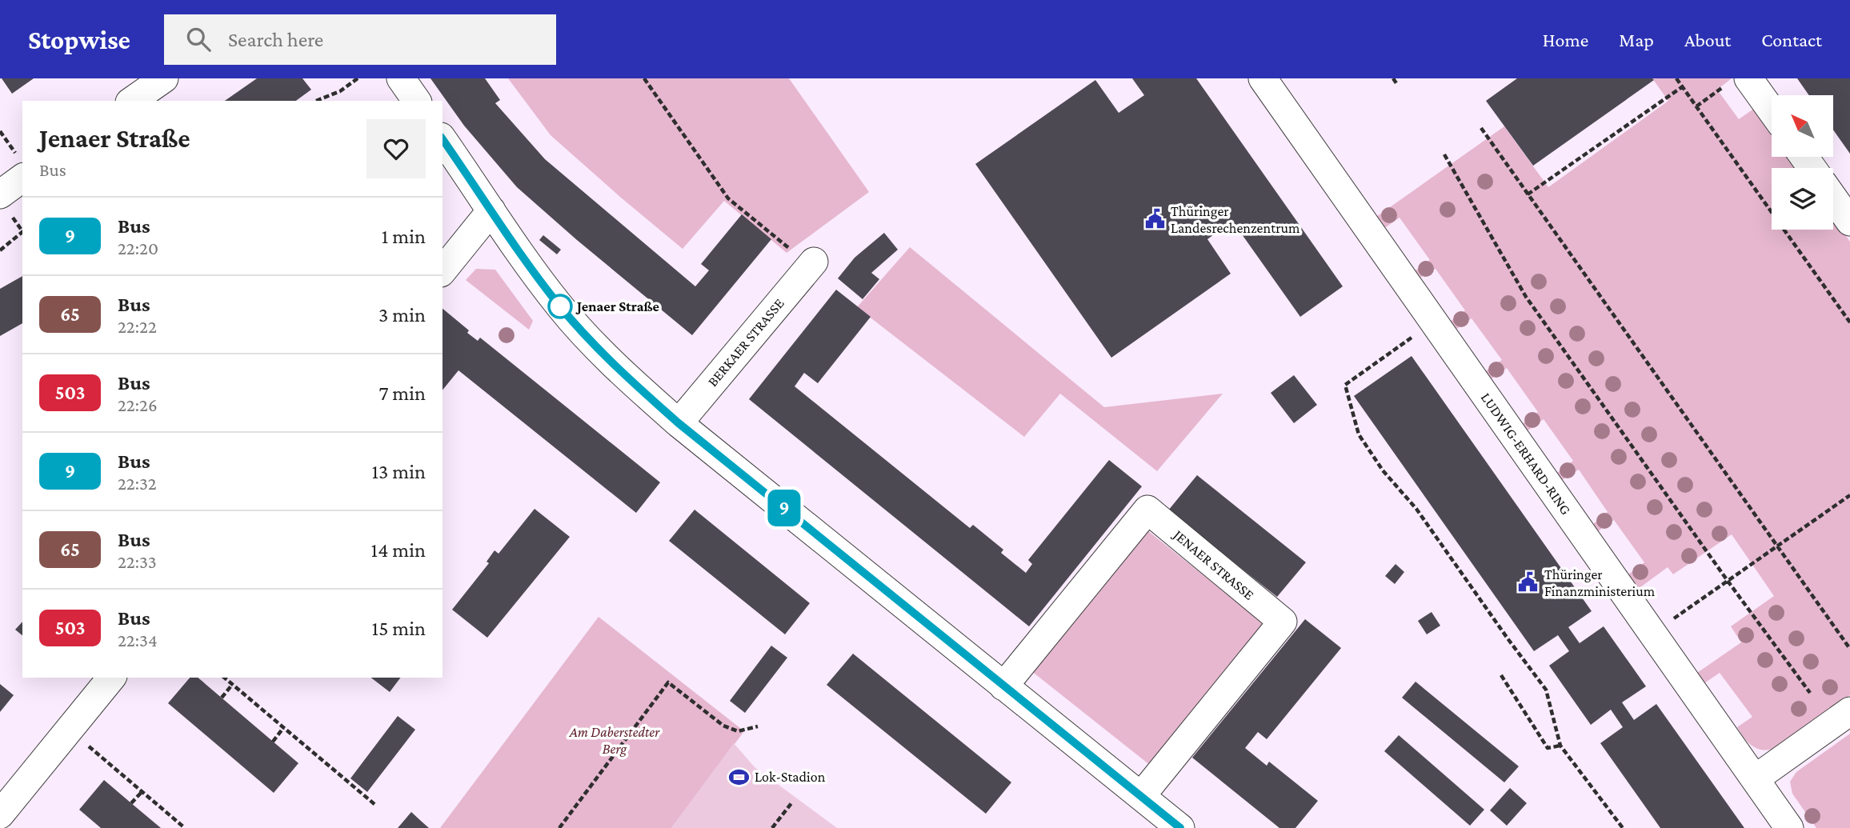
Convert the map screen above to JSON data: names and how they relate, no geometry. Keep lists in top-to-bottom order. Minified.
{"streets":{"street":["BERKAER STRASSE","LUDWIG-ERHARD-RING","JENAER STRASSE"]},"parks":["Am Daberstedter Berg"],"places":{"public building":["Thüringer Landesrechenzentrum","Thüringer Finanzministerium"],"other":["Jenaer Straße"],"sports":["Lok-Stadion"]},"lines":["bus line 9"],"north":"top left","page":{"header":"Stopwise","search":"Search here","nav":["Home","Map","About","Contact"],"on_map":"9","heading":["Jenaer Straße","Bus"],"list":[{"mark":"9","name":"Bus","note":"22:20","value":"1 min"},{"mark":"65","name":"Bus","note":"22:22","value":"3 min"},{"mark":"503","name":"Bus","note":"22:26","value":"7 min"},{"mark":"9","name":"Bus","note":"22:32","value":"13 min"},{"mark":"65","name":"Bus","note":"22:33","value":"14 min"},{"mark":"503","name":"Bus","note":"22:34","value":"15 min"}]}}
